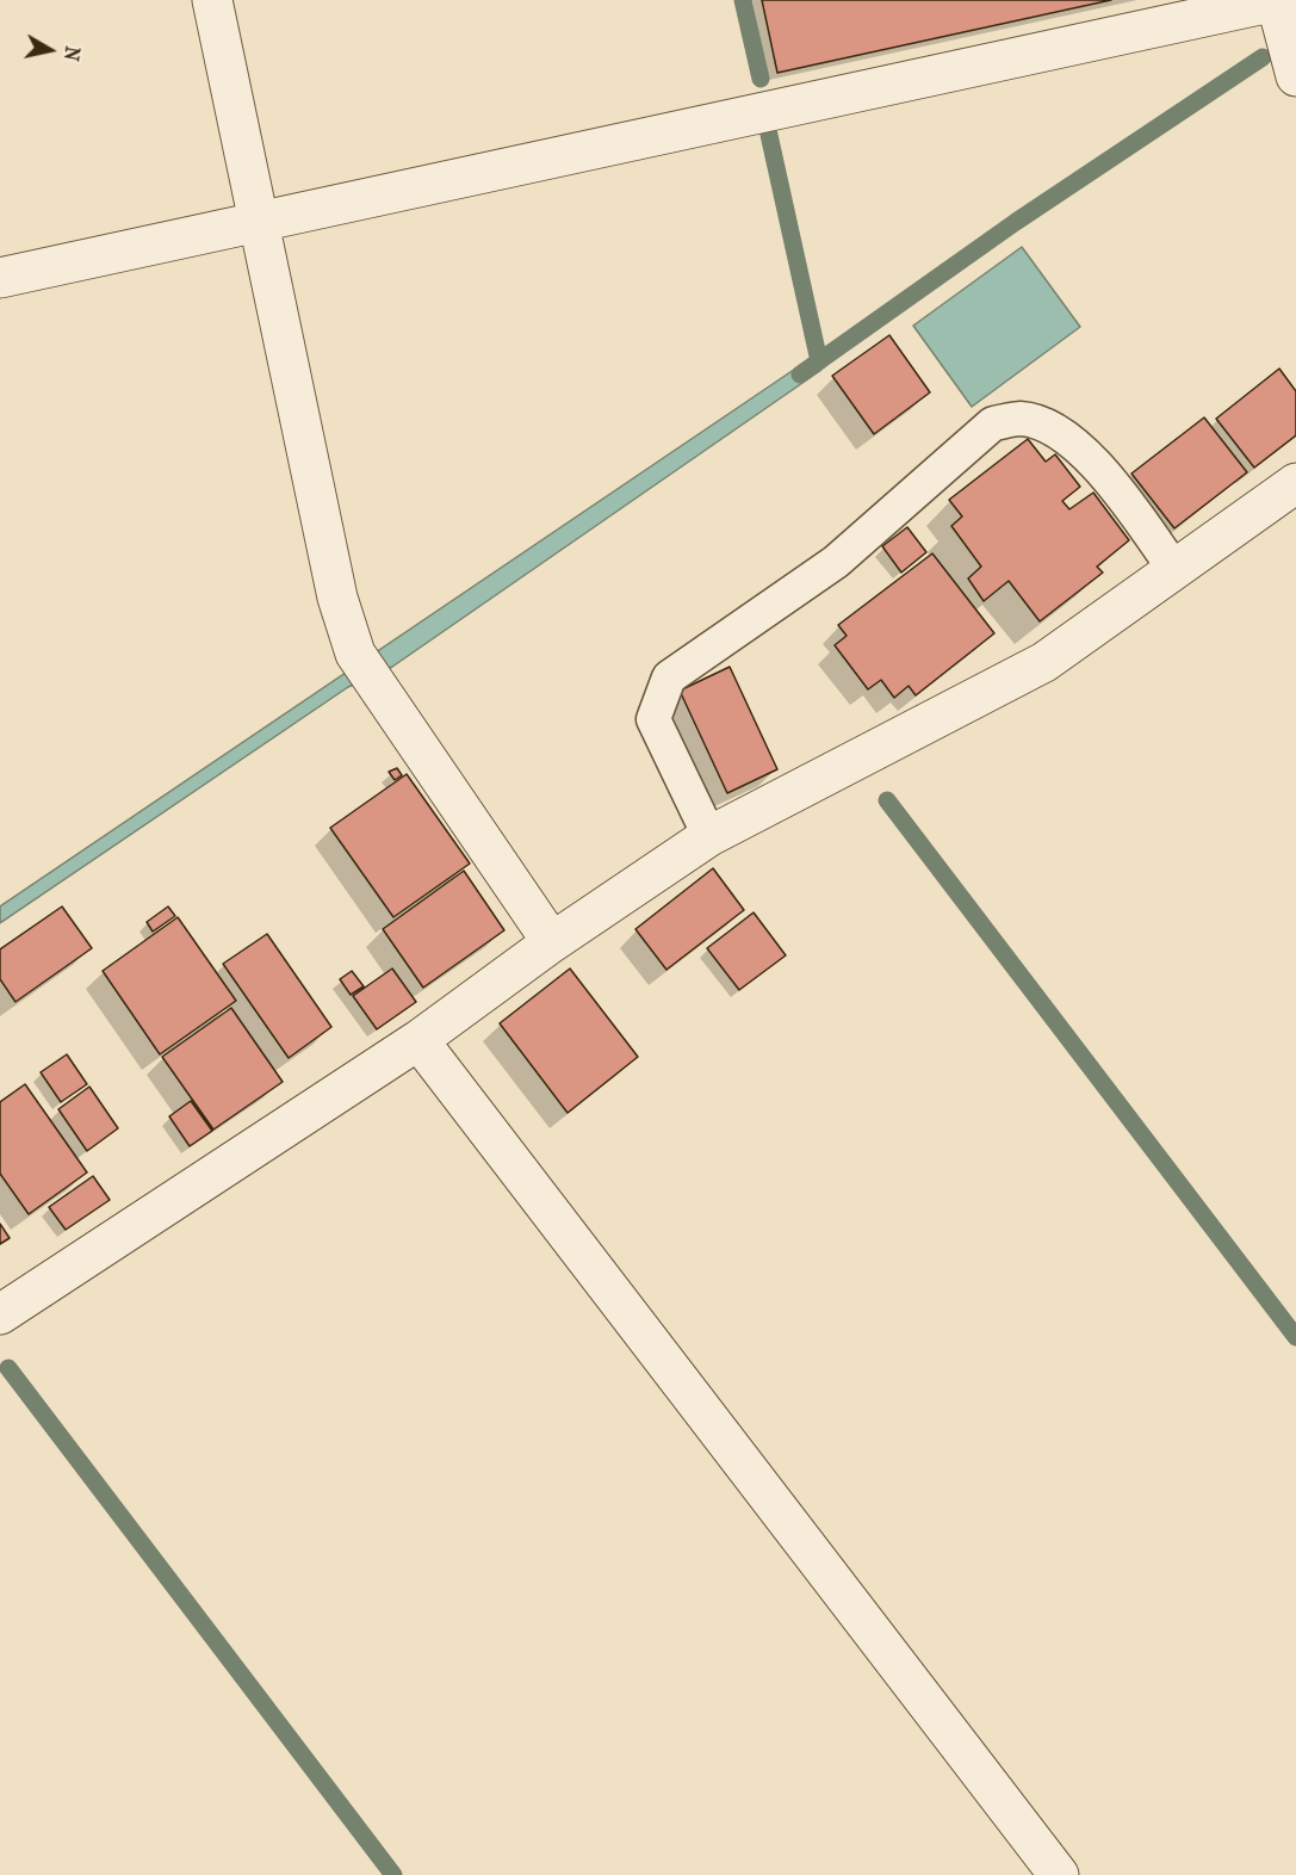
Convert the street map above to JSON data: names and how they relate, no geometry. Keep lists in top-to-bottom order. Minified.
{"north":"right"}
